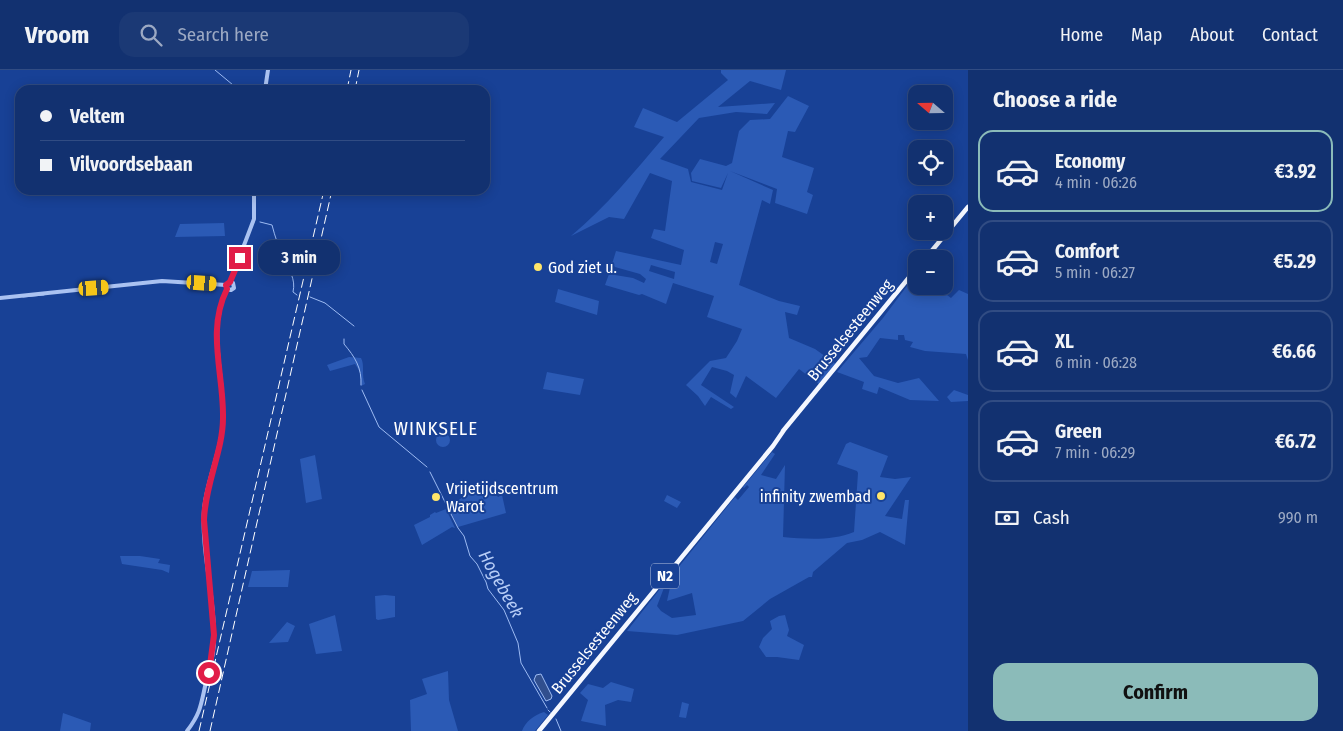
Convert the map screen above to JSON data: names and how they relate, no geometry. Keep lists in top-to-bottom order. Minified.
{"streets":{"main road":["Brusselsesteenweg","N2"]},"districts":["WINKSELE"],"water":["Hogebeek"],"places":["God ziet u.","infinity zwembad","Vrijetijdscentrum Warot"],"north":"left","page":{"header":"Vroom","search":"Search here","nav":["Home","Map","About","Contact"],"heading":"Choose a ride","map_buttons":["+","−"],"banner":["Veltem","Vilvoordsebaan"],"list":[{"name":"Economy","note":"4 min · 06:26","value":"€3.92"},{"name":"Comfort","note":"5 min · 06:27","value":"€5.29"},{"name":"XL","note":"6 min · 06:28","value":"€6.66"},{"name":"Green","note":"7 min · 06:29","value":"€6.72"}],"bubble":"3 min","pay":["Cash","990 m"],"buttons":"Confirm"}}
